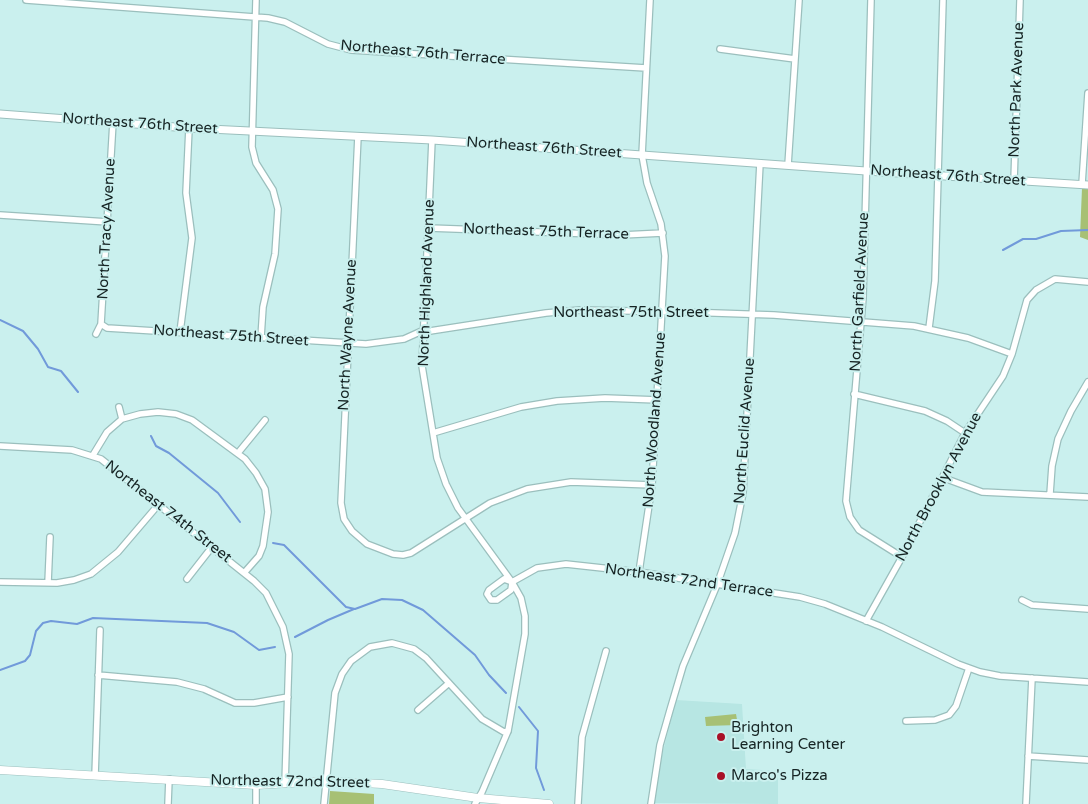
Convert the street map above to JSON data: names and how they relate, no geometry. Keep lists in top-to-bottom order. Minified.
{"streets":{"main road":["Northeast 72nd Street"],"street":["Northeast 76th Terrace","North Park Avenue","Northeast 76th Street","North Tracy Avenue","Northeast 75th Terrace","North Highland Avenue","North Garfield Avenue","Northeast 75th Street","North Wayne Avenue","North Woodland Avenue","North Euclid Avenue","North Brooklyn Avenue","Northeast 74th Street","Northeast 72nd Terrace"]},"crossings":[["Northeast 76th Terrace","North Woodland Avenue"],["North Park Avenue","Northeast 76th Street"],["Northeast 76th Street","North Tracy Avenue"],["Northeast 76th Street","North Highland Avenue"],["Northeast 76th Street","North Garfield Avenue"],["Northeast 76th Street","North Wayne Avenue"],["Northeast 76th Street","North Woodland Avenue"],["Northeast 76th Street","North Euclid Avenue"],["North Tracy Avenue","Northeast 75th Street"],["Northeast 75th Terrace","North Highland Avenue"],["Northeast 75th Terrace","North Woodland Avenue"],["North Highland Avenue","Northeast 75th Street"],["North Highland Avenue","North Wayne Avenue"],["North Highland Avenue","Northeast 72nd Terrace"],["North Highland Avenue","Northeast 72nd Street"],["North Garfield Avenue","Northeast 75th Street"],["North Garfield Avenue","North Brooklyn Avenue"],["Northeast 75th Street","North Wayne Avenue"],["Northeast 75th Street","North Woodland Avenue"],["Northeast 75th Street","North Euclid Avenue"],["Northeast 75th Street","North Brooklyn Avenue"],["North Woodland Avenue","Northeast 72nd Terrace"],["North Euclid Avenue","Northeast 72nd Terrace"],["North Brooklyn Avenue","Northeast 72nd Terrace"],["Northeast 74th Street","Northeast 72nd Street"]],"places":["Brighton Learning Center","Marco's Pizza"]}
